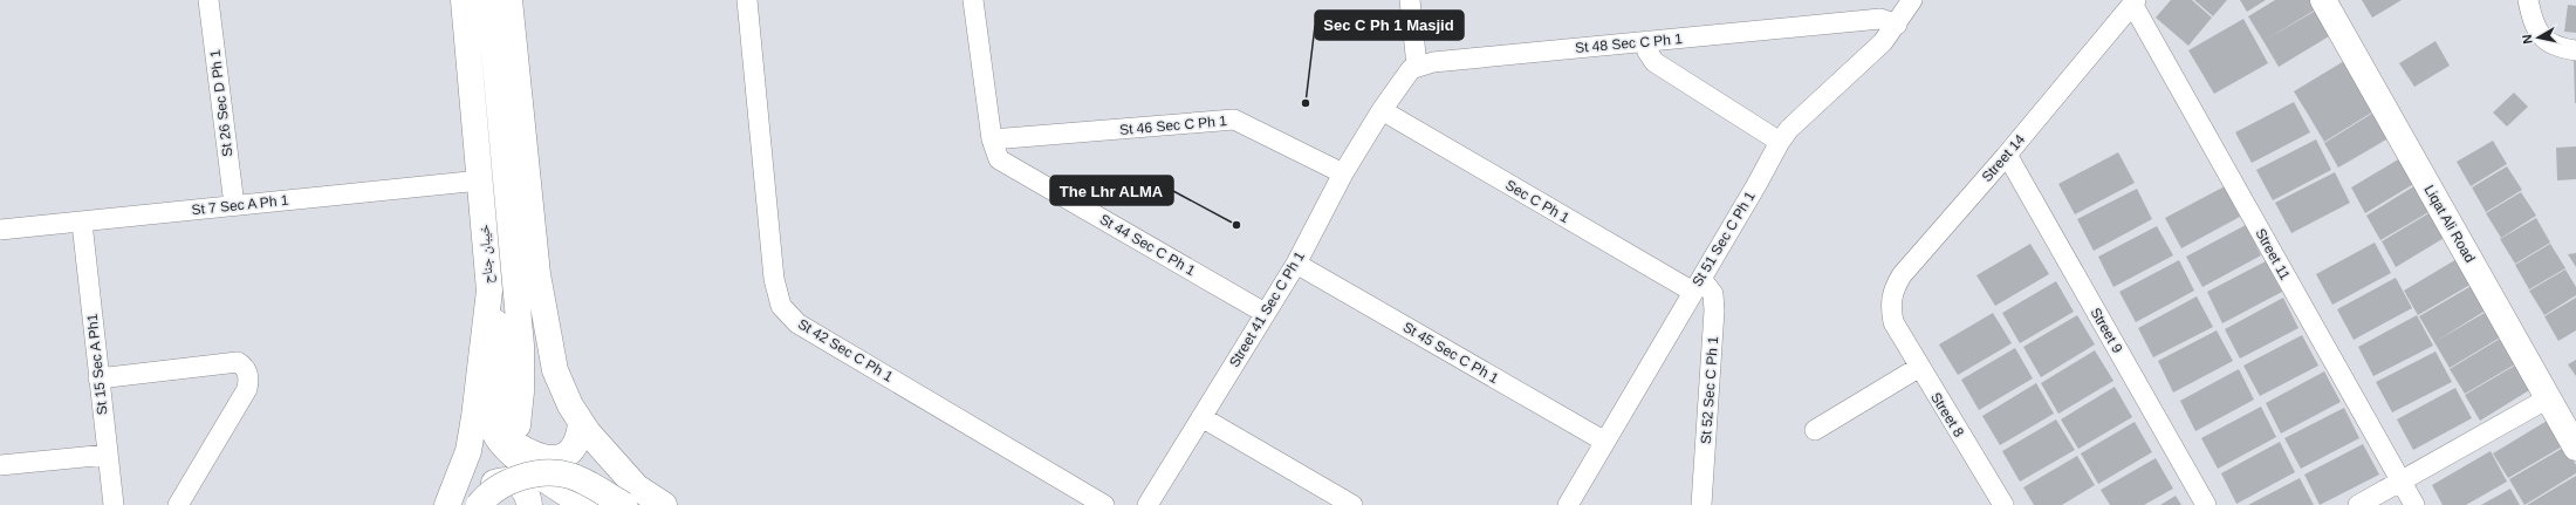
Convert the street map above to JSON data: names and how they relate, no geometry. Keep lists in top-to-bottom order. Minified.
{"streets":{"main road":["Liqat Ali Road","خیبان جناح"],"street":["St 48 Sec C Ph 1","St 26 Sec D Ph 1","St 46 Sec C Ph 1","Street 14","Sec C Ph 1","St 7 Sec A Ph 1","St 51 Sec C Ph 1","St 44 Sec C Ph 1","Street 11","Street 41 Sec C Ph 1","Street 9","St 42 Sec C Ph 1","St 45 Sec C Ph 1","St 15 Sec A Ph1","St 52 Sec C Ph 1","Street 8"]},"crossings":[["St 48 Sec C Ph 1","St 51 Sec C Ph 1"],["St 26 Sec D Ph 1","St 7 Sec A Ph 1"],["St 46 Sec C Ph 1","St 44 Sec C Ph 1"],["St 46 Sec C Ph 1","Street 41 Sec C Ph 1"],["Street 14","Street 11"],["Street 14","Street 9"],["Street 14","Street 8"],["Sec C Ph 1","St 51 Sec C Ph 1"],["Sec C Ph 1","Street 41 Sec C Ph 1"],["Sec C Ph 1","St 52 Sec C Ph 1"],["St 7 Sec A Ph 1","خیبان جناح"],["St 7 Sec A Ph 1","St 15 Sec A Ph1"],["St 51 Sec C Ph 1","St 45 Sec C Ph 1"],["St 51 Sec C Ph 1","St 52 Sec C Ph 1"],["St 44 Sec C Ph 1","Street 41 Sec C Ph 1"],["Street 41 Sec C Ph 1","St 45 Sec C Ph 1"]],"places":["Sec C Ph 1 Masjid","The Lhr ALMA"],"north":"left"}
